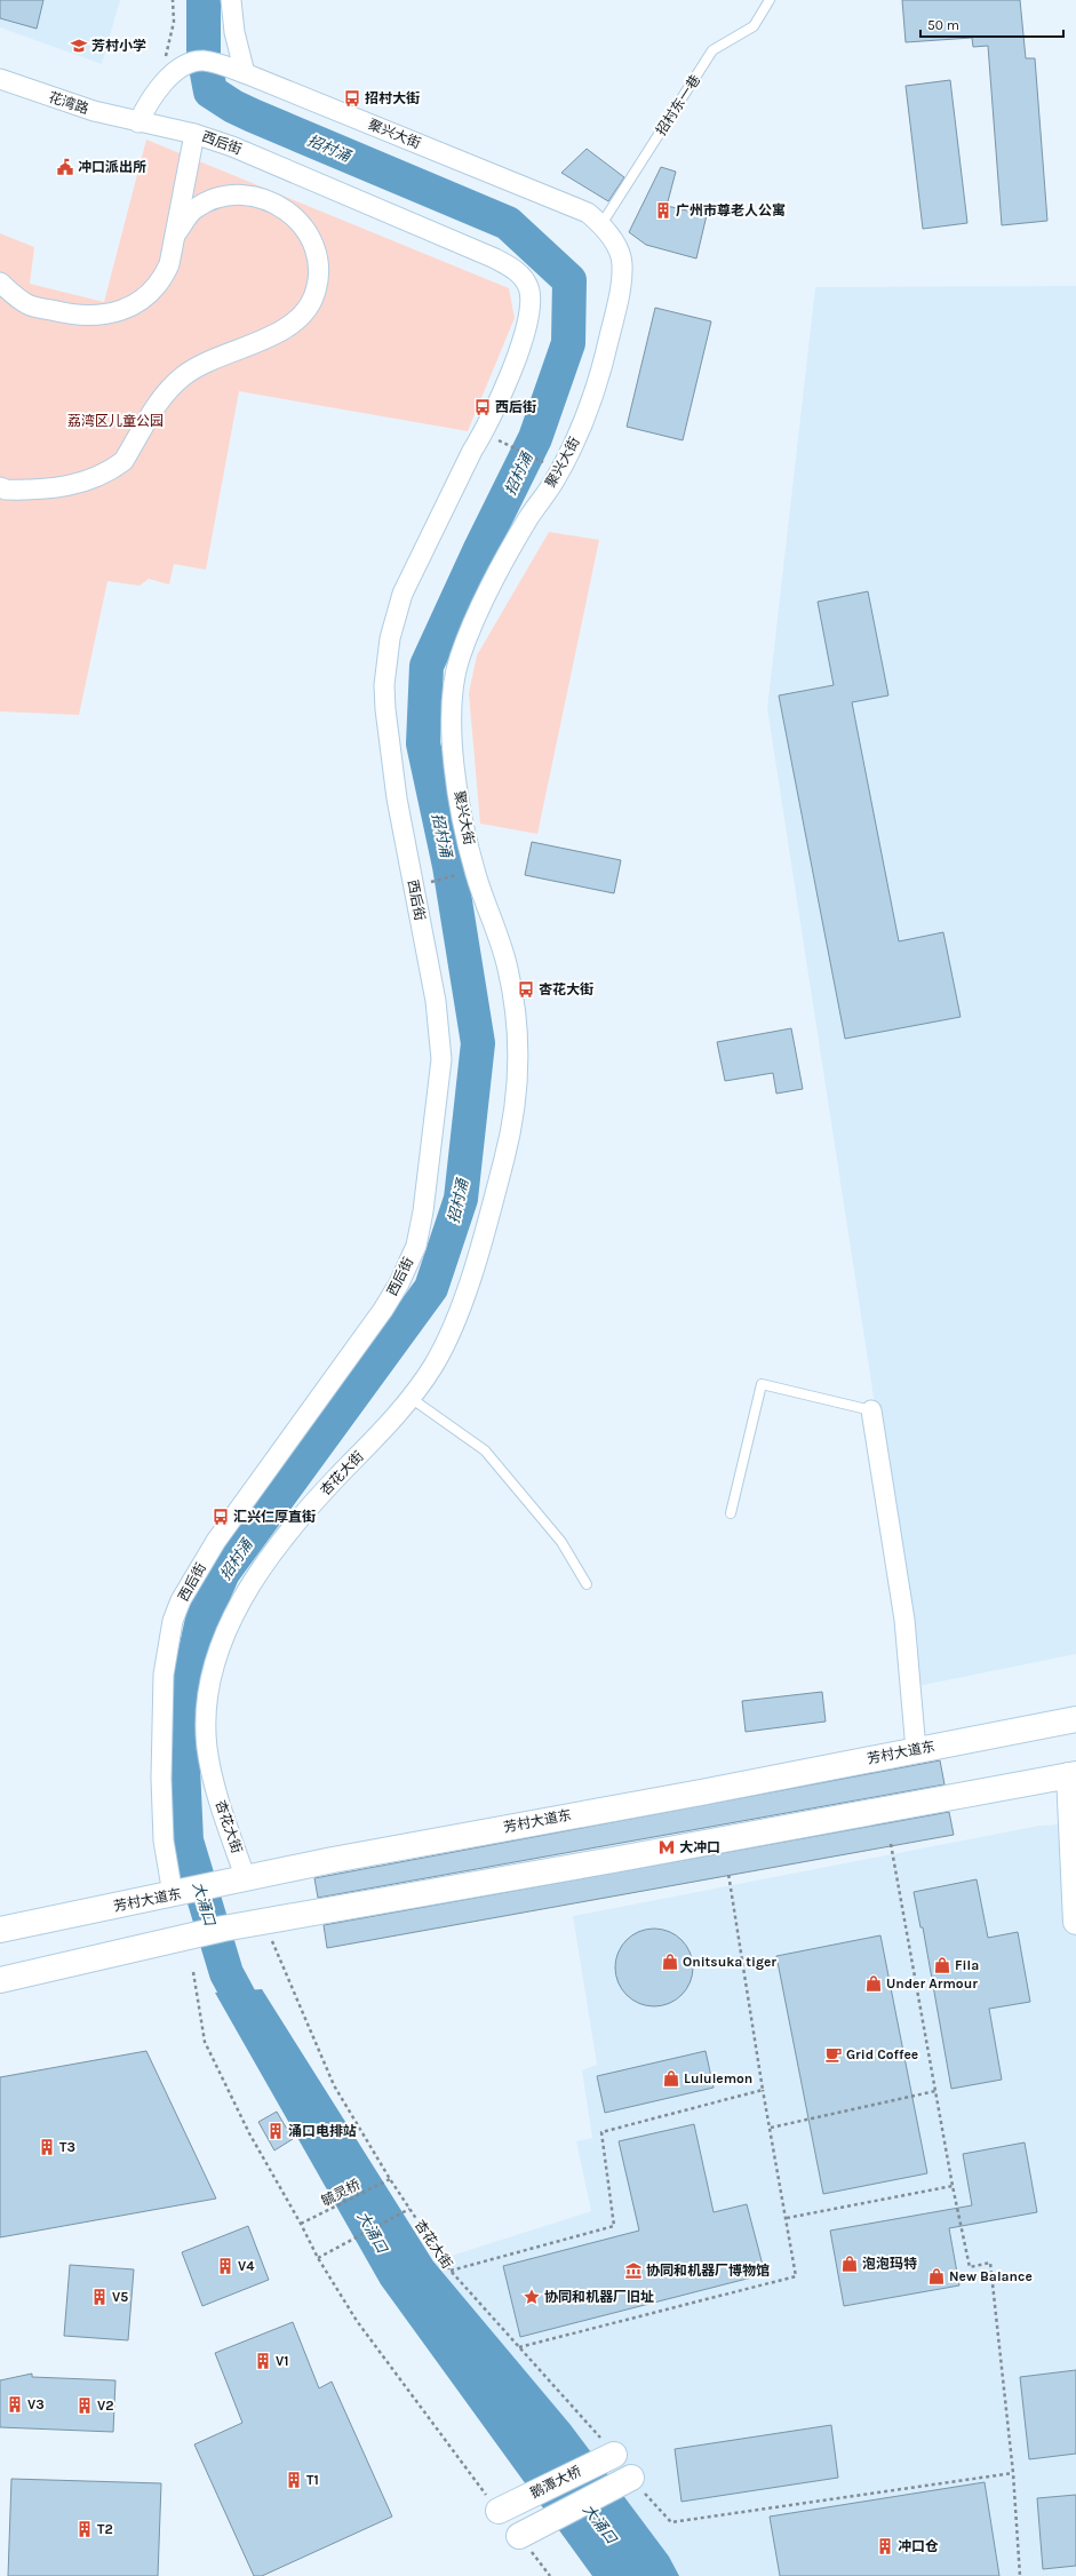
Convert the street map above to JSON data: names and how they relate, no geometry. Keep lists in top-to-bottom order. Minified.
{"streets":{"main road":["芳村大道东","鹅潭大桥"],"street":["花湾路","聚兴大街","西后街","杏花大街"],"lane":["招村东一巷"],"path":["毓灵桥"]},"crossings":[["花湾路","西后街"],["招村东一巷","聚兴大街"],["聚兴大街","杏花大街"],["西后街","芳村大道东"],["杏花大街","芳村大道东"],["杏花大街","毓灵桥"],["杏花大街","鹅潭大桥"]],"water":["招村涌","大涌口"],"parks":["荔湾区儿童公园"],"places":{"school or university":["芳村小学"],"bus stop":["招村大街","西后街","杏花大街","汇兴仁厚直街"],"public building":["冲口派出所"],"building":["广州市尊老人公寓","涌口电排站","T3","V4","V5","V1","V3","V2","T1","T2","冲口仓"],"metro station":["大冲口"],"shop":["Onitsuka tiger","Fila","Under Armour","Lululemon","泡泡玛特","New Balance"],"cafe":["Grid Coffee"],"museum":["协同和机器厂博物馆"],"place":["协同和机器厂旧址"]},"scale_bar":"50 m"}
